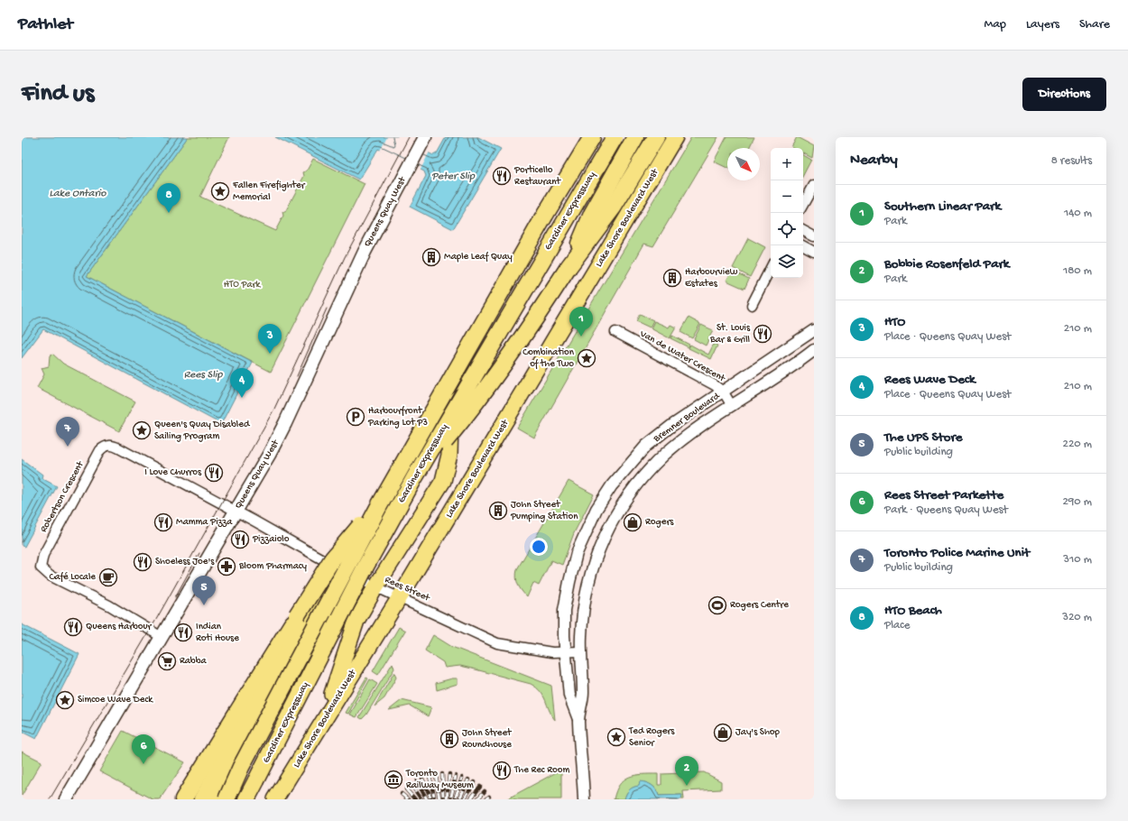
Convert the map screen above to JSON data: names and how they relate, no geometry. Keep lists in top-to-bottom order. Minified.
{"streets":{"highway":["Gardiner Expressway","Lake Shore Boulevard West"],"main road":["Queens Quay West"],"street":["Van de Water Crescent","Bremner Boulevard","Robertson Crescent","Rees Street"]},"crossings":[["Queens Quay West","Robertson Crescent"],["Queens Quay West","Rees Street"],["Lake Shore Boulevard West","Rees Street"],["Van de Water Crescent","Bremner Boulevard"],["Bremner Boulevard","Rees Street"],["Robertson Crescent","Rees Street"]],"water":["Peter Slip","Lake Ontario","Rees Slip"],"parks":["HTO Park"],"places":{"restaurant":["Porticello Restaurant","St. Louis Bar & Grill","I Love Churros","Mamma Pizza","Pizzaiolo","Shoeless Joe's","Queens Harbour","Indian Roti House","The Rec Room"],"place":["Fallen Firefighter Memorial","Combination of the Two","Queen's Quay Disabled Sailing Program","Simcoe Wave Deck","Ted Rogers Senior"],"building":["Maple Leaf Quay","Harbourview Estates","John Street Pumping Station","John Street Roundhouse"],"parking":["Harbourfront Parking Lot P3"],"shop":["Rogers","Jay's Shop"],"pharmacy":["Bloom Pharmacy"],"cafe":["Café Locale"],"sports":["Rogers Centre"],"supermarket":["Rabba"],"museum":["Toronto Railway Museum"]},"north":"bottom right","page":{"header":"Pathlet","nav":["Map","Layers","Share"],"buttons":"Directions","title":"Find us","heading":["Nearby","8 results"],"map_buttons":["+","−"],"pins":["8","1","3","4","7","5","6","2"],"list":[{"mark":"1","name":"Southern Linear Park","note":"Park","value":"140 m"},{"mark":"2","name":"Bobbie Rosenfeld Park","note":"Park","value":"180 m"},{"mark":"3","name":"HTO","note":"Place · Queens Quay West","value":"210 m"},{"mark":"4","name":"Rees Wave Deck","note":"Place · Queens Quay West","value":"210 m"},{"mark":"5","name":"The UPS Store","note":"Public building","value":"220 m"},{"mark":"6","name":"Rees Street Parkette","note":"Park · Queens Quay West","value":"290 m"},{"mark":"7","name":"Toronto Police Marine Unit","note":"Public building","value":"310 m"},{"mark":"8","name":"HTO Beach","note":"Place","value":"320 m"}]}}
